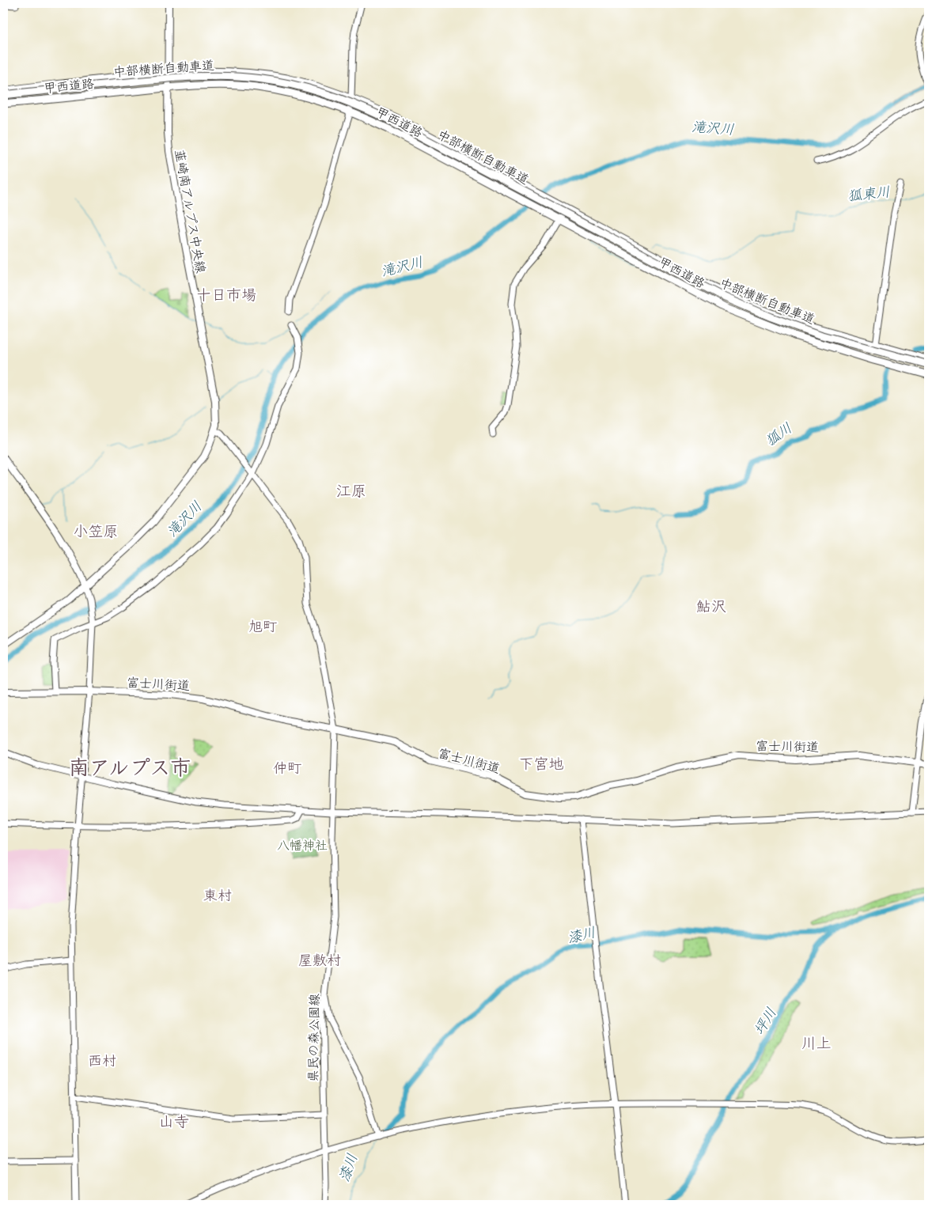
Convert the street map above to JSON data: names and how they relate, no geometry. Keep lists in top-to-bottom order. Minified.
{"streets":{"highway":["中部横断自動車道","甲西道路"],"main road":["韮崎南アルプス中央線","富士川街道"],"street":["県民の森公園線"]},"crossings":[["甲西道路","韮崎南アルプス中央線"],["韮崎南アルプス中央線","県民の森公園線"],["富士川街道","県民の森公園線"]],"districts":["十日市場","江原","小笠原","鮎沢","旭町","下宮地","南アルプス市","仲町","東村","屋敷村","川上","西村","山寺"],"water":["滝沢川","狐東川","狐川","漆川","坪川"],"parks":["八幡神社"]}
